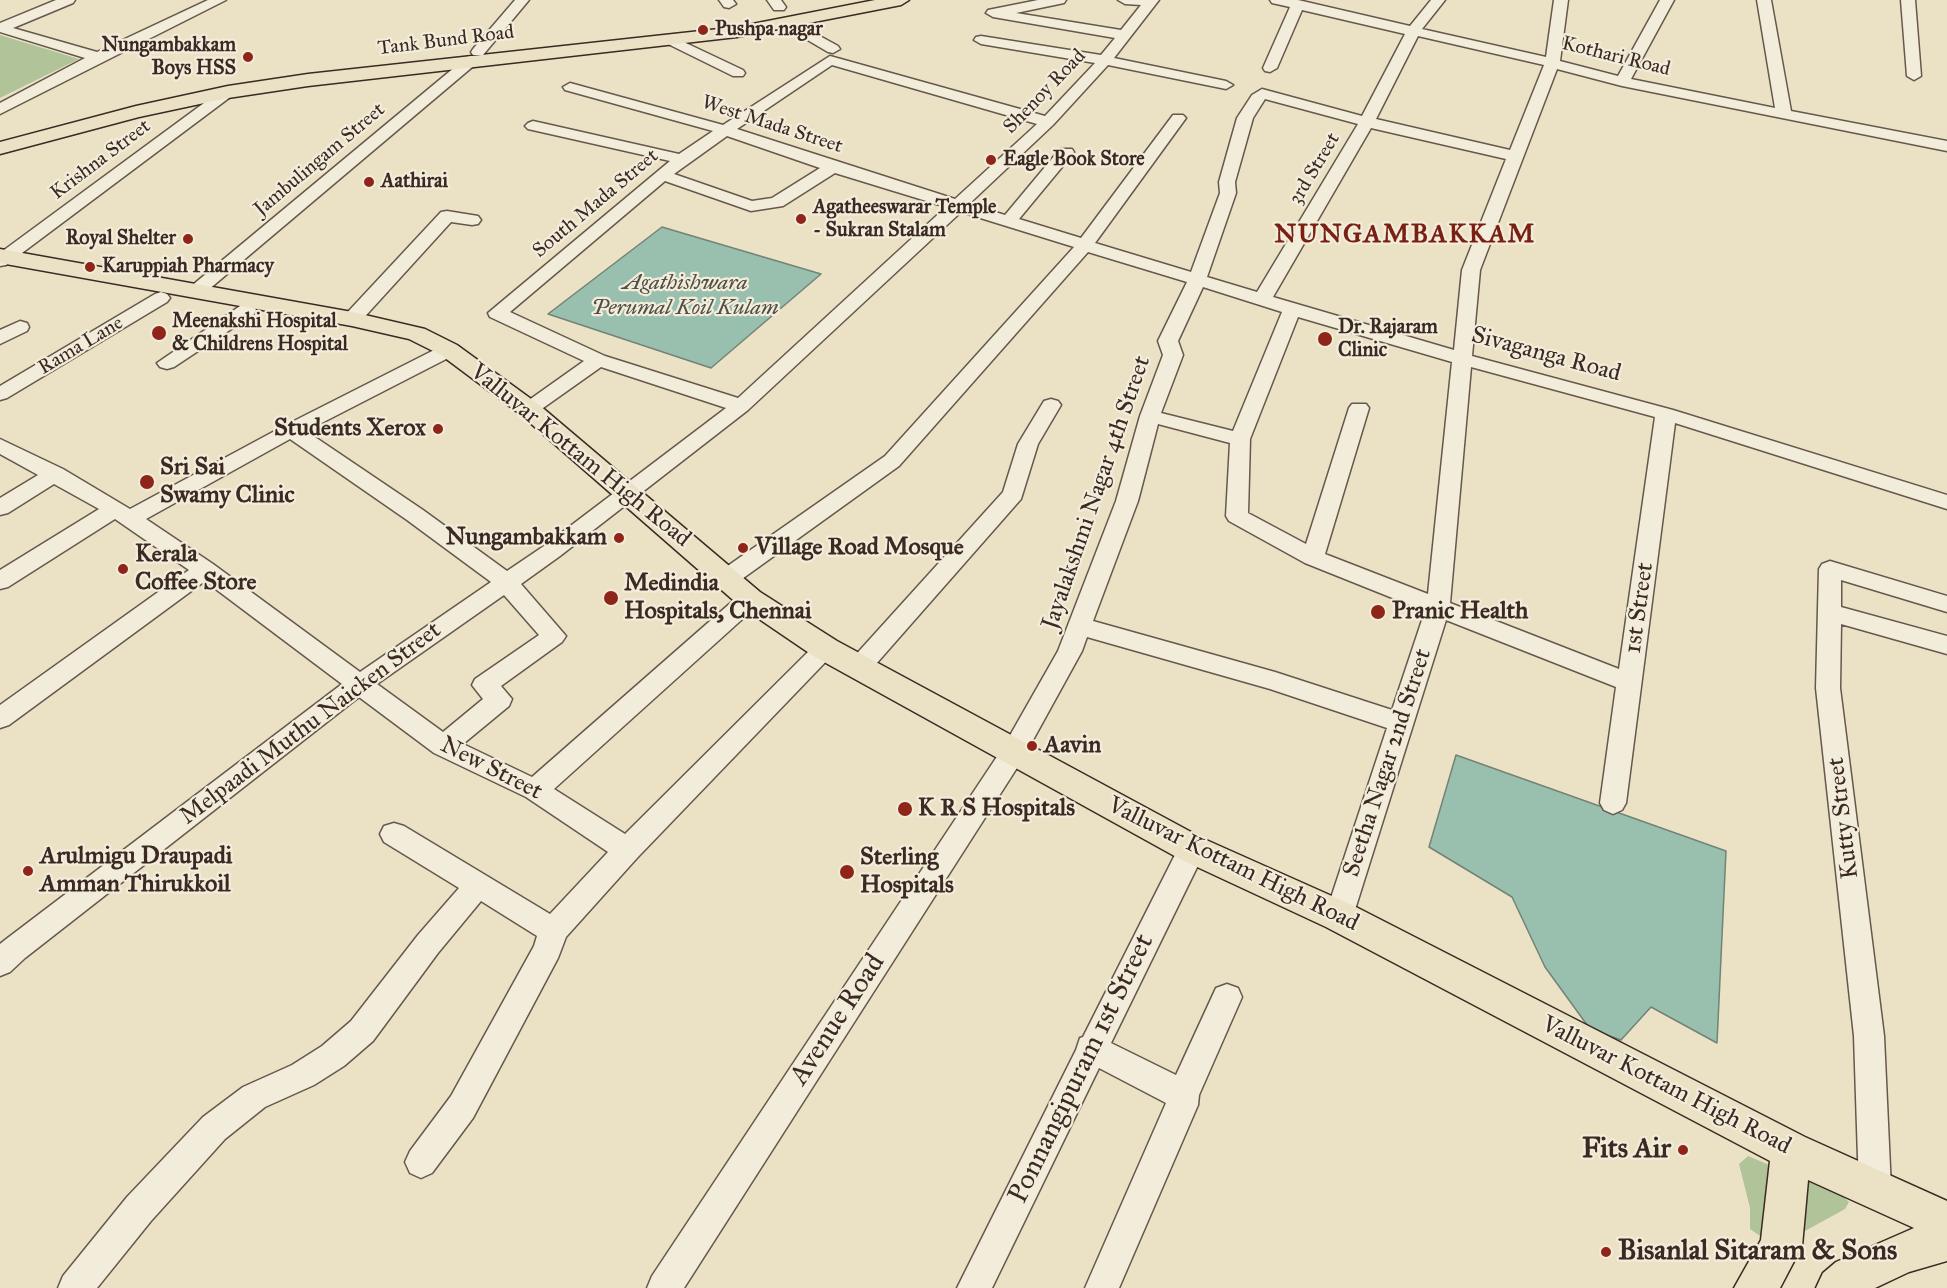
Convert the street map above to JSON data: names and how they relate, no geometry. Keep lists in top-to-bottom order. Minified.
{"streets":{"main road":["Tank Bund Road","Valluvar Kottam High Road"],"street":["Kothari Road","Shenoy Road","West Mada Street","Krishna Street","Jambulingam Street","3rd Street","South Mada Street","Rama Lane","Sivaganga Road","Jayalakshmi Nagar 4th Street","1st Street","Melpaadi Muthu Naicken Street","Seetha Nagar 2nd Street","New Street","Kutty Street","Avenue Road","Ponnangipuram 1st Street"]},"crossings":[["Tank Bund Road","Krishna Street"],["Tank Bund Road","Jambulingam Street"],["Kothari Road","3rd Street"],["Kothari Road","Seetha Nagar 2nd Street"],["Shenoy Road","West Mada Street"],["Shenoy Road","South Mada Street"],["Shenoy Road","Sivaganga Road"],["Shenoy Road","Melpaadi Muthu Naicken Street"],["West Mada Street","South Mada Street"],["West Mada Street","Sivaganga Road"],["Krishna Street","Valluvar Kottam High Road"],["Jambulingam Street","Valluvar Kottam High Road"],["3rd Street","Sivaganga Road"],["3rd Street","Jayalakshmi Nagar 4th Street"],["Rama Lane","Valluvar Kottam High Road"],["Sivaganga Road","Jayalakshmi Nagar 4th Street"],["Sivaganga Road","1st Street"],["Sivaganga Road","Seetha Nagar 2nd Street"],["Valluvar Kottam High Road","Jayalakshmi Nagar 4th Street"],["Valluvar Kottam High Road","Melpaadi Muthu Naicken Street"],["Valluvar Kottam High Road","Seetha Nagar 2nd Street"],["Valluvar Kottam High Road","Kutty Street"],["Valluvar Kottam High Road","Avenue Road"],["Valluvar Kottam High Road","Ponnangipuram 1st Street"],["Jayalakshmi Nagar 4th Street","Avenue Road"],["Melpaadi Muthu Naicken Street","New Street"]],"districts":["NUNGAMBAKKAM"],"water":["Agathishwara Perumal Koil Kulam"],"places":["Pushpa nagar","Nungambakkam Boys HSS","Eagle Book Store","Aathirai","Agatheeswarar Temple - Sukran Stalam","Royal Shelter","Karuppiah Pharmacy","Meenakshi Hospital & Childrens Hospital","Dr. Rajaram Clinic","Students Xerox","Sri Sai Swamy Clinic","Nungambakkam","Village Road Mosque","Kerala Coffee Store","Medindia Hospitals, Chennai","Pranic Health","Aavin","K R S Hospitals","Arulmigu Draupadi Amman Thirukkoil","Sterling Hospitals","Fits Air","Bisanlal Sitaram & Sons"]}
